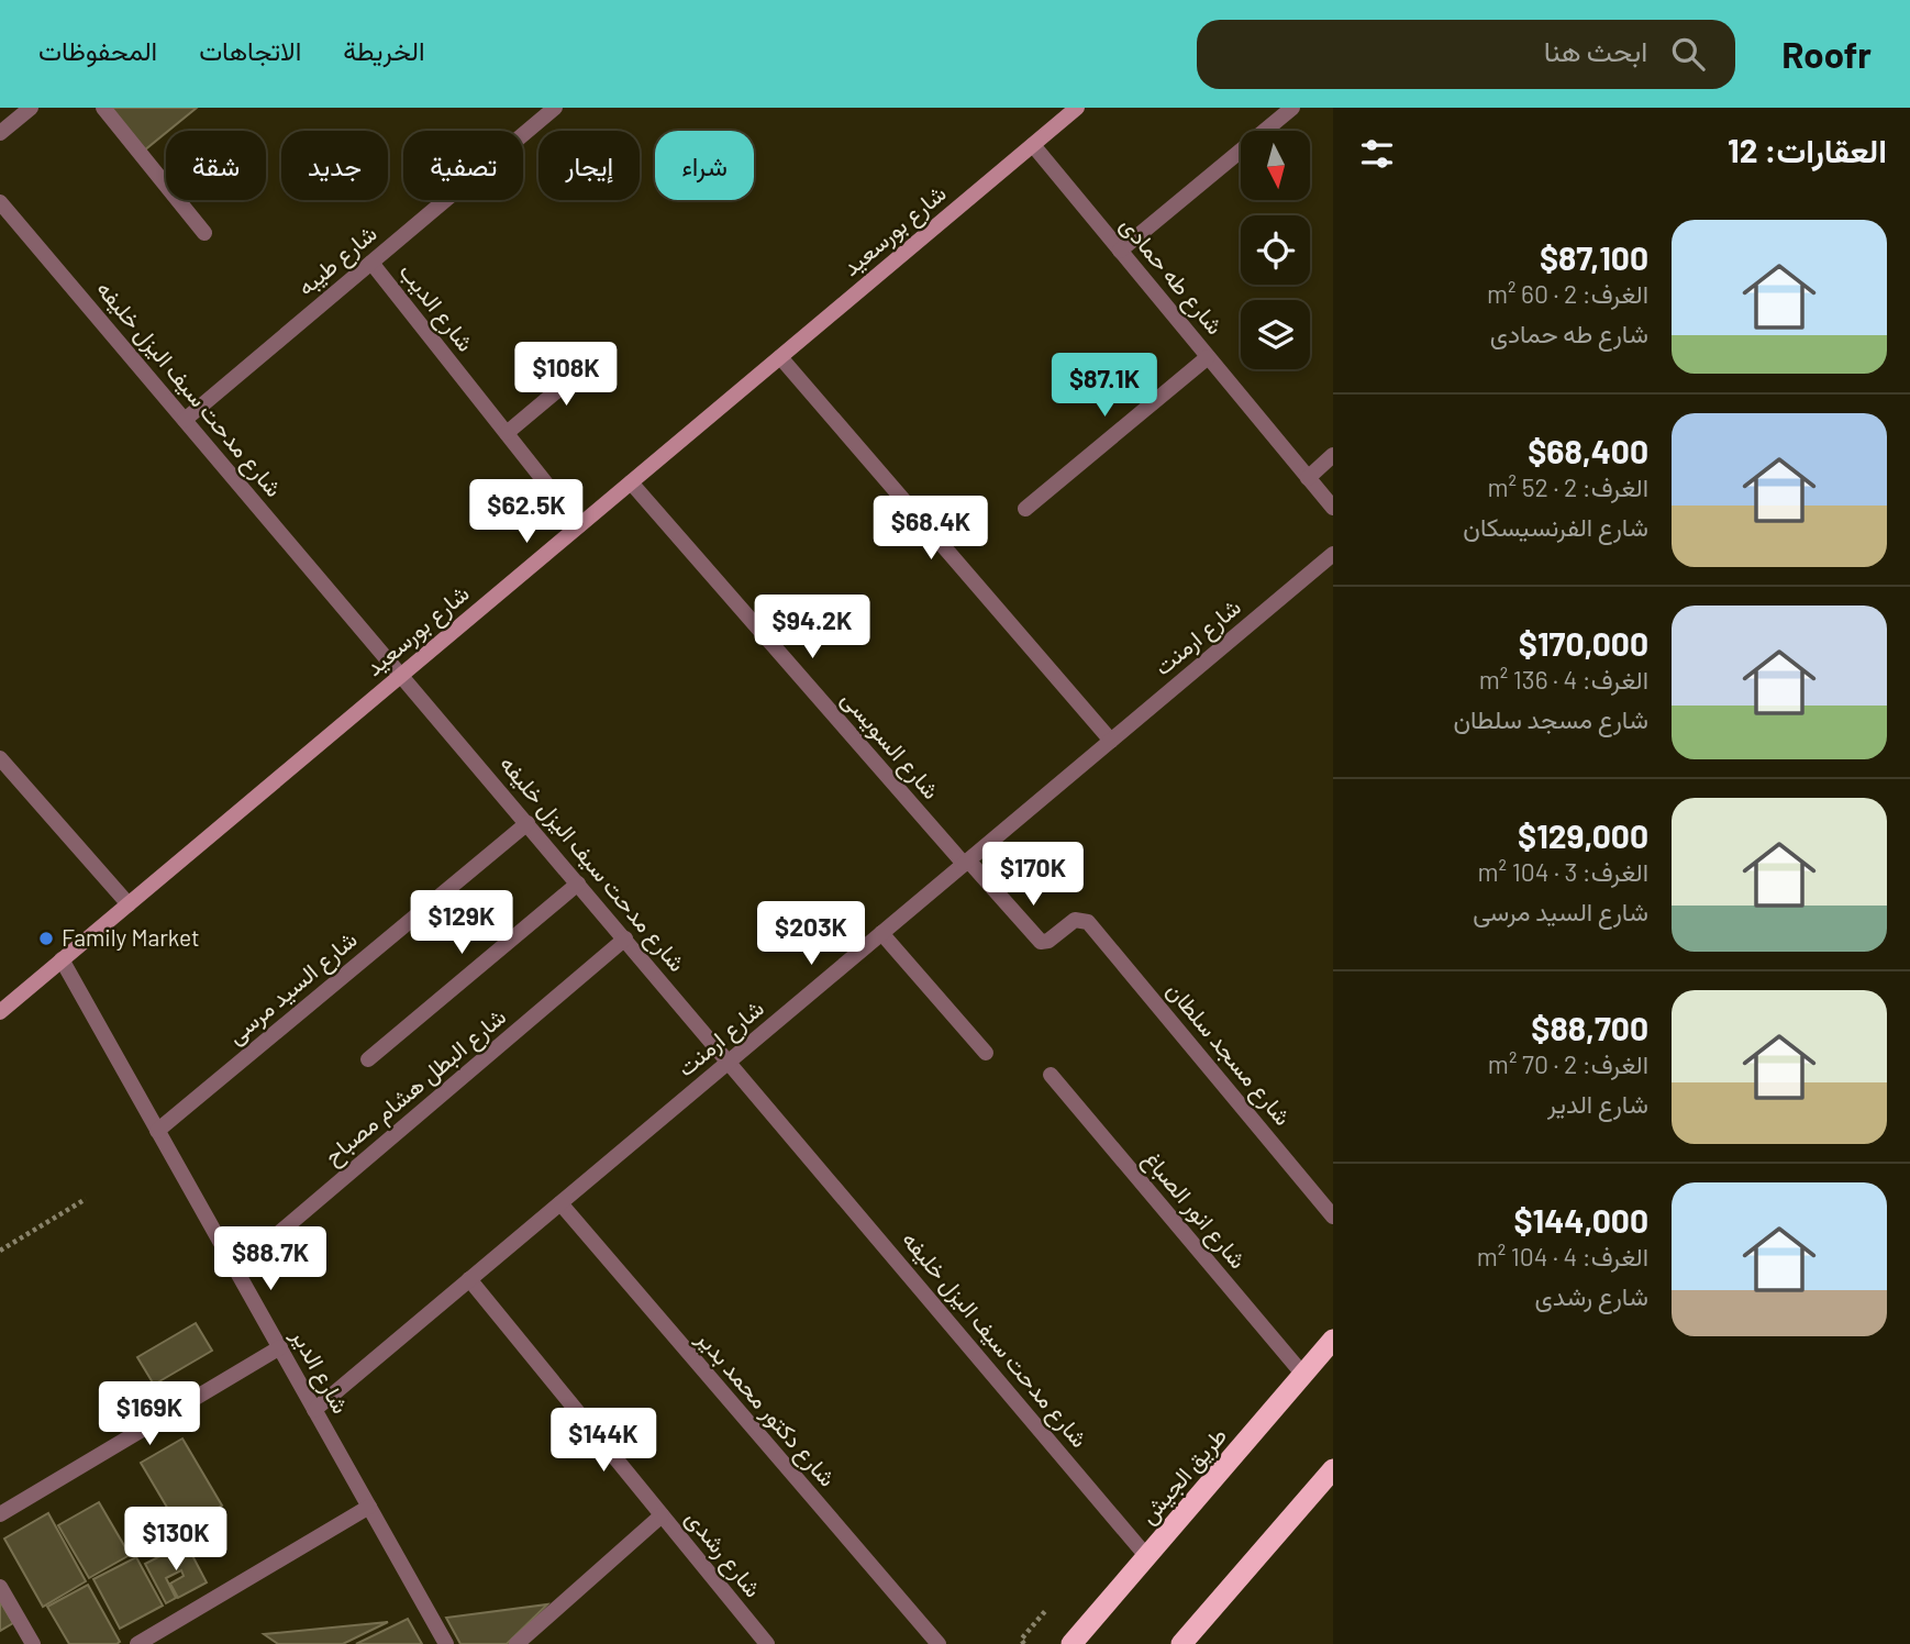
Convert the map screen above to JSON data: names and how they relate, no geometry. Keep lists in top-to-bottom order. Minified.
{"streets":{"highway":["طريق الجيش"],"main road":["شارع بورسعيد"],"street":["شارع طيبه","شارع طه حمادى","شارع الديب","شارع مدحت سيف اليزل خليفه","شارع ارمنت","شارع السويسى","شارع السيد مرسى","شارع مسجد سلطان","شارع البطل هشام مصباح","شارع انور الصباغ","شارع الدير","شارع دكتور محمد بدير","شارع رشدى"]},"crossings":[["شارع بورسعيد","شارع طه حمادى"],["شارع بورسعيد","شارع الديب"],["شارع بورسعيد","شارع مدحت سيف اليزل خليفه"],["شارع بورسعيد","شارع السويسى"],["شارع بورسعيد","شارع الدير"],["شارع طيبه","شارع الديب"],["شارع طيبه","شارع مدحت سيف اليزل خليفه"],["شارع مدحت سيف اليزل خليفه","شارع ارمنت"],["شارع مدحت سيف اليزل خليفه","شارع السيد مرسى"],["شارع مدحت سيف اليزل خليفه","شارع البطل هشام مصباح"],["شارع مدحت سيف اليزل خليفه","طريق الجيش"],["شارع ارمنت","شارع السويسى"],["شارع ارمنت","شارع الدير"],["شارع ارمنت","شارع دكتور محمد بدير"],["شارع ارمنت","شارع رشدى"],["شارع السويسى","شارع مسجد سلطان"],["شارع السيد مرسى","شارع الدير"],["شارع البطل هشام مصباح","شارع الدير"],["شارع انور الصباغ","طريق الجيش"]],"places":["Family Market"],"north":"bottom","page":{"header":"Roofr","search":"ابحث هنا","nav":["الخريطة","الاتجاهات","المحفوظات"],"heading":"العقارات: 12","chip":["شراء","إيجار","تصفية","جديد","شقة"],"list":[{"name":"$87,100","note":"الغرف: 2 · 60 m² · شارع طه حمادى"},{"name":"$68,400","note":"الغرف: 2 · 52 m² · شارع الفرنسيسكان"},{"name":"$170,000","note":"الغرف: 4 · 136 m² · شارع مسجد سلطان"},{"name":"$129,000","note":"الغرف: 3 · 104 m² · شارع السيد مرسى"},{"name":"$88,700","note":"الغرف: 2 · 70 m² · شارع الدير"},{"name":"$144,000","note":"الغرف: 4 · 104 m² · شارع رشدى"}],"price":["$108K","$87.1K","$62.5K","$68.4K","$94.2K","$170K","$129K","$203K","$88.7K","$169K","$144K","$130K"]}}
